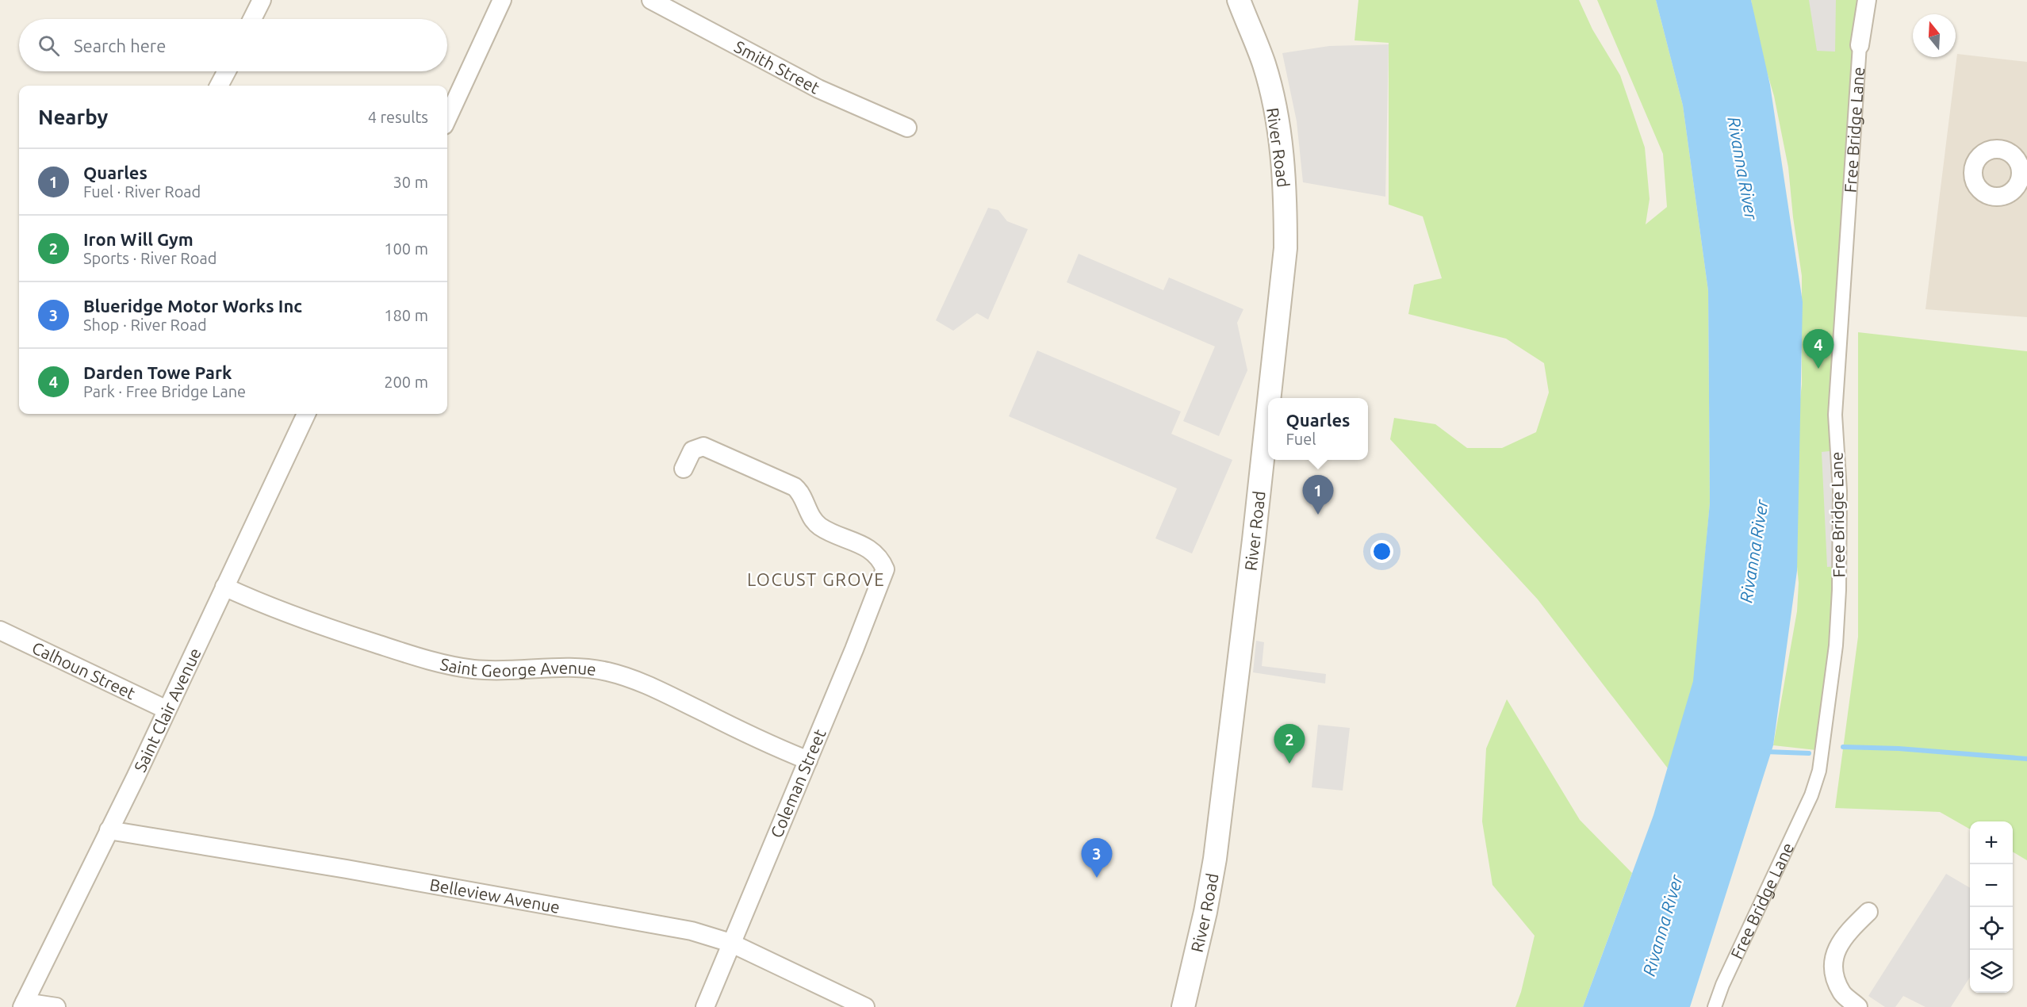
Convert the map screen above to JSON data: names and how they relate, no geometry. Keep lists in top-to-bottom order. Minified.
{"streets":{"street":["Smith Street","Free Bridge Lane","River Road","Saint George Avenue","Calhoun Street","Saint Clair Avenue","Coleman Street","Belleview Avenue"]},"crossings":[["Saint George Avenue","Saint Clair Avenue"],["Saint George Avenue","Coleman Street"],["Calhoun Street","Saint Clair Avenue"],["Saint Clair Avenue","Belleview Avenue"],["Coleman Street","Belleview Avenue"]],"districts":["LOCUST GROVE"],"water":["Rivanna River"],"north":"top","page":{"search":"Search here","heading":["Nearby","4 results"],"list":[{"mark":"1","name":"Quarles","note":"Fuel · River Road","value":"30 m"},{"mark":"2","name":"Iron Will Gym","note":"Sports · River Road","value":"100 m"},{"mark":"3","name":"Blueridge Motor Works Inc","note":"Shop · River Road","value":"180 m"},{"mark":"4","name":"Darden Towe Park","note":"Park · Free Bridge Lane","value":"200 m"}],"pins":["4","1","2","3"],"popup":["Quarles","Fuel"],"map_buttons":["+","−"]}}
